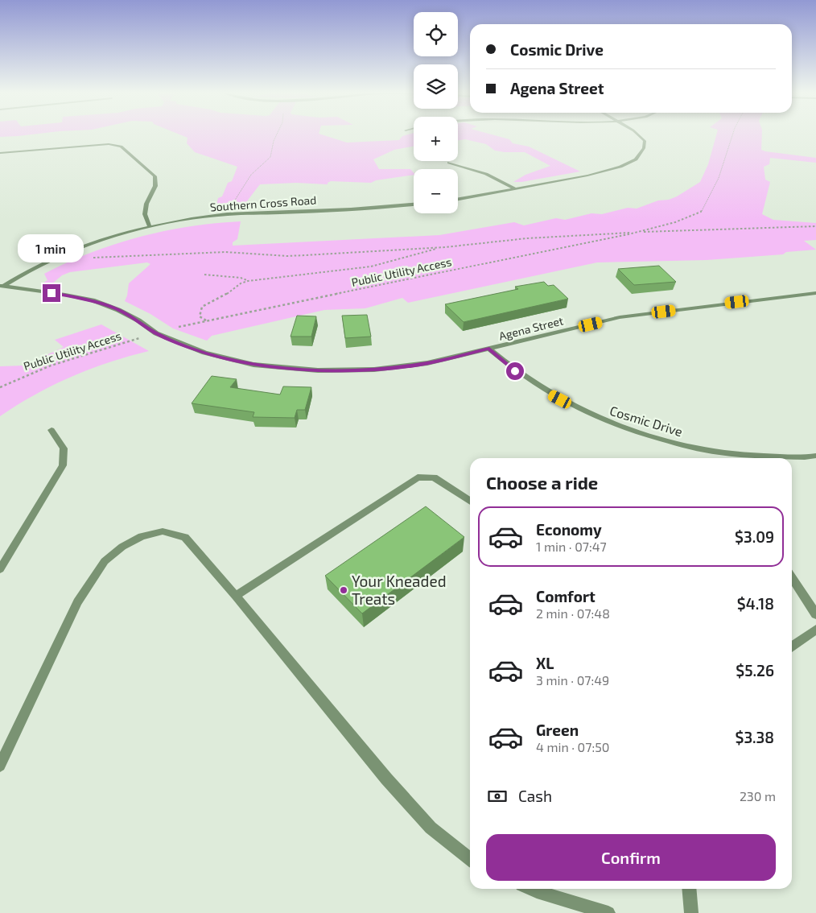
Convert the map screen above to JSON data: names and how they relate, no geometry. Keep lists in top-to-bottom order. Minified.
{"streets":{"street":["Southern Cross Road","Agena Street","Cosmic Drive"],"path":["Public Utility Access"]},"crossings":[["Southern Cross Road","Agena Street"],["Public Utility Access","Agena Street"],["Agena Street","Cosmic Drive"]],"places":["Your Kneaded Treats"],"page":{"map_buttons":["+","−"],"banner":["Cosmic Drive","Agena Street"],"bubble":"1 min","heading":"Choose a ride","list":[{"name":"Economy","note":"1 min · 07:47","value":"$3.09"},{"name":"Comfort","note":"2 min · 07:48","value":"$4.18"},{"name":"XL","note":"3 min · 07:49","value":"$5.26"},{"name":"Green","note":"4 min · 07:50","value":"$3.38"}],"pay":["Cash","230 m"],"buttons":"Confirm"}}
